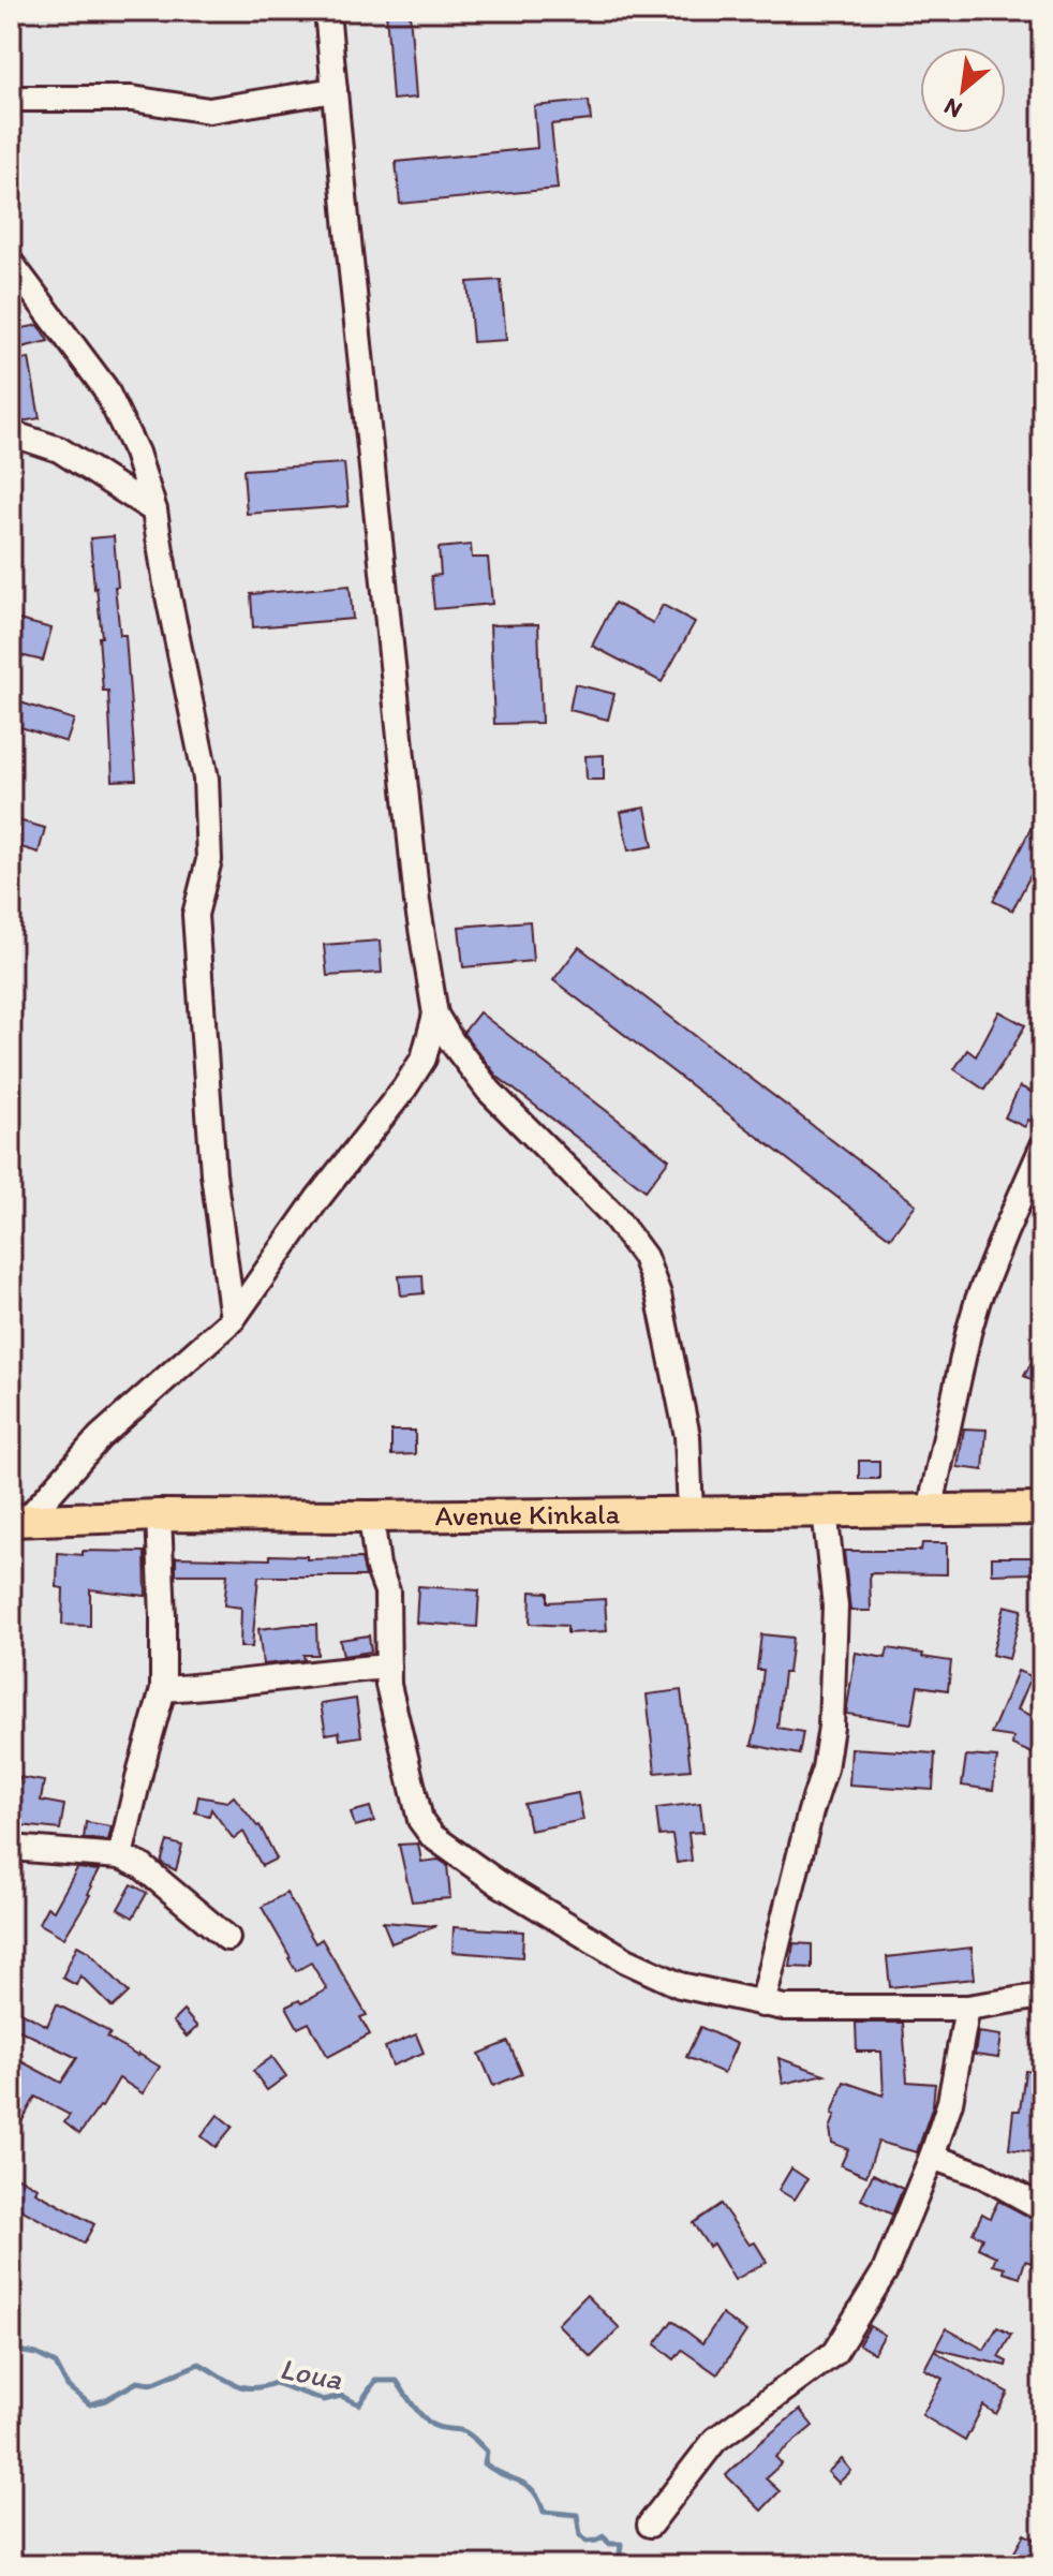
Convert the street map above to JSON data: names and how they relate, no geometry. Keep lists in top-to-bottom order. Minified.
{"streets":{"main road":["Avenue Kinkala"]},"water":["Loua"],"north":"bottom left"}
